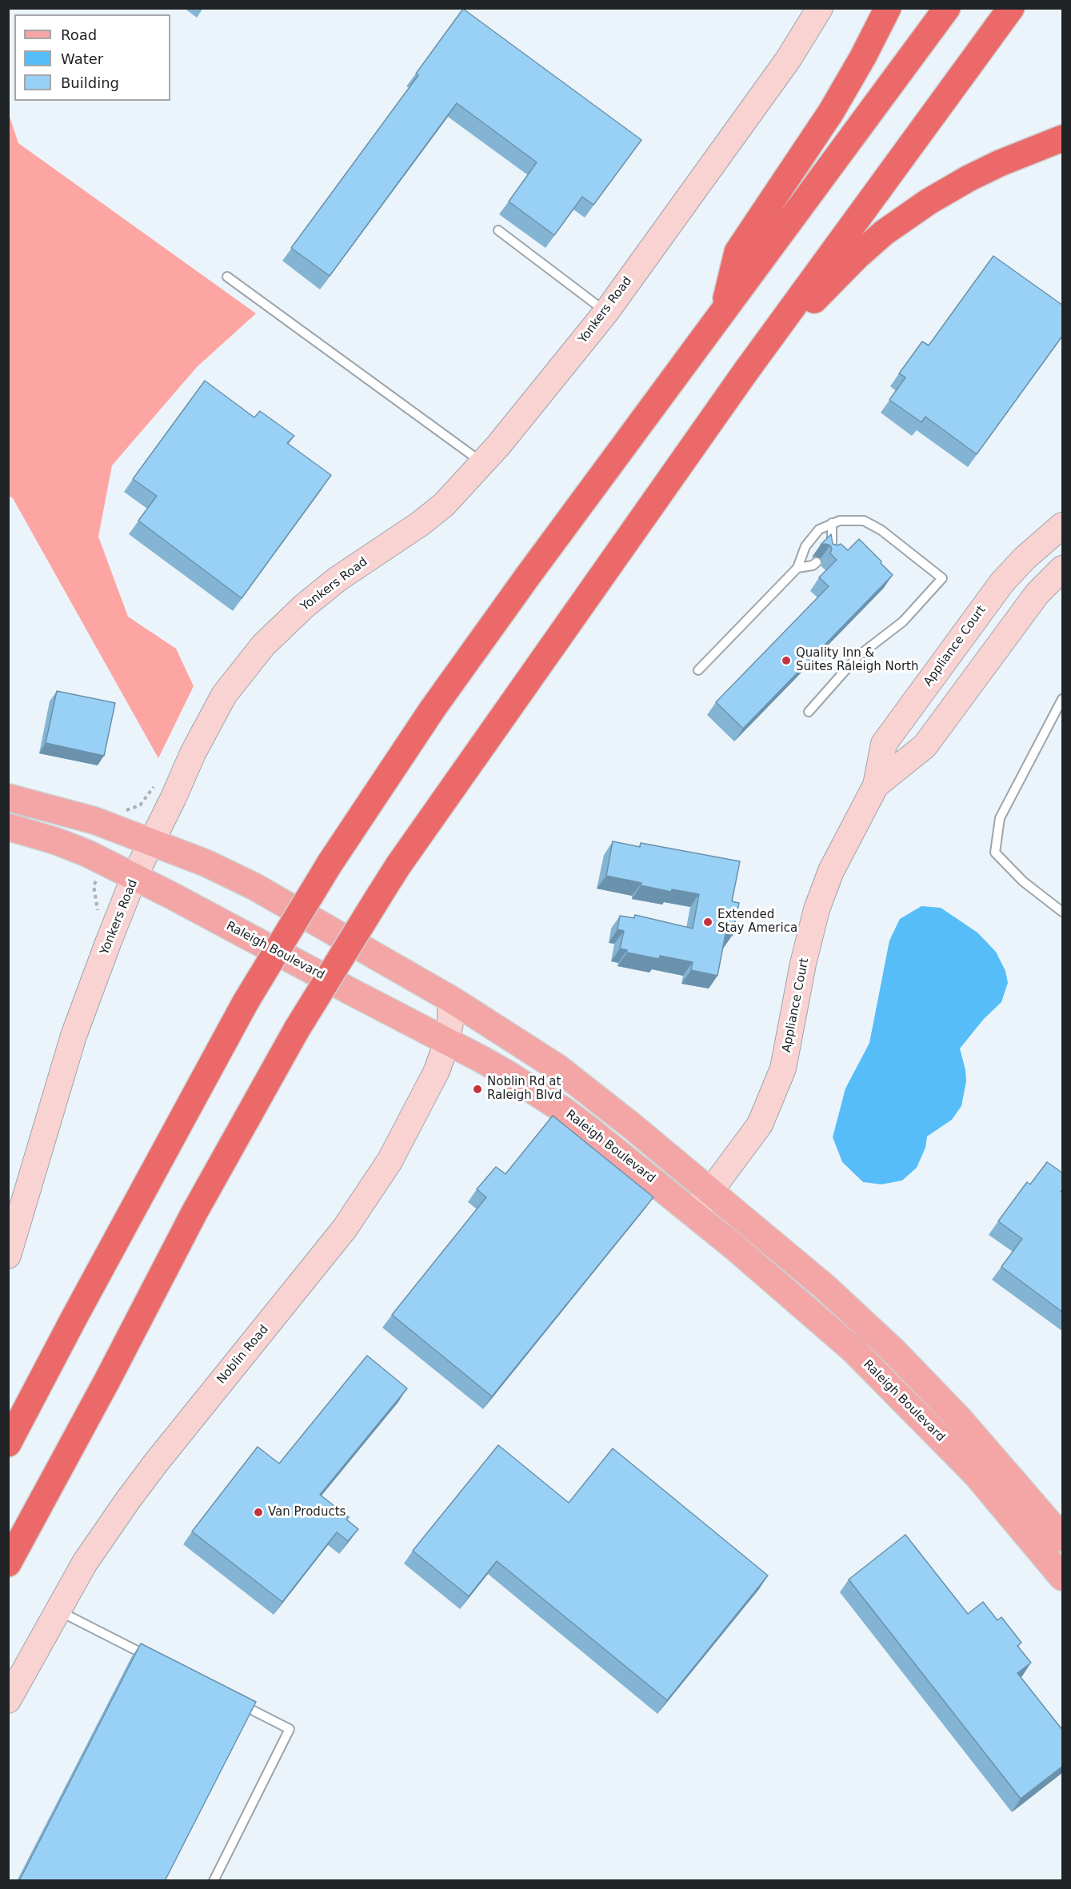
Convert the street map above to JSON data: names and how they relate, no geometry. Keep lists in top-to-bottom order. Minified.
{"streets":{"main road":["Raleigh Boulevard"],"street":["Yonkers Road","Appliance Court","Noblin Road"]},"crossings":[["Yonkers Road","Raleigh Boulevard"],["Appliance Court","Raleigh Boulevard"],["Raleigh Boulevard","Noblin Road"]],"places":["Quality Inn & Suites Raleigh North","Extended Stay America","Noblin Rd at Raleigh Blvd","Van Products"],"legend":["Road","Water","Building"]}
